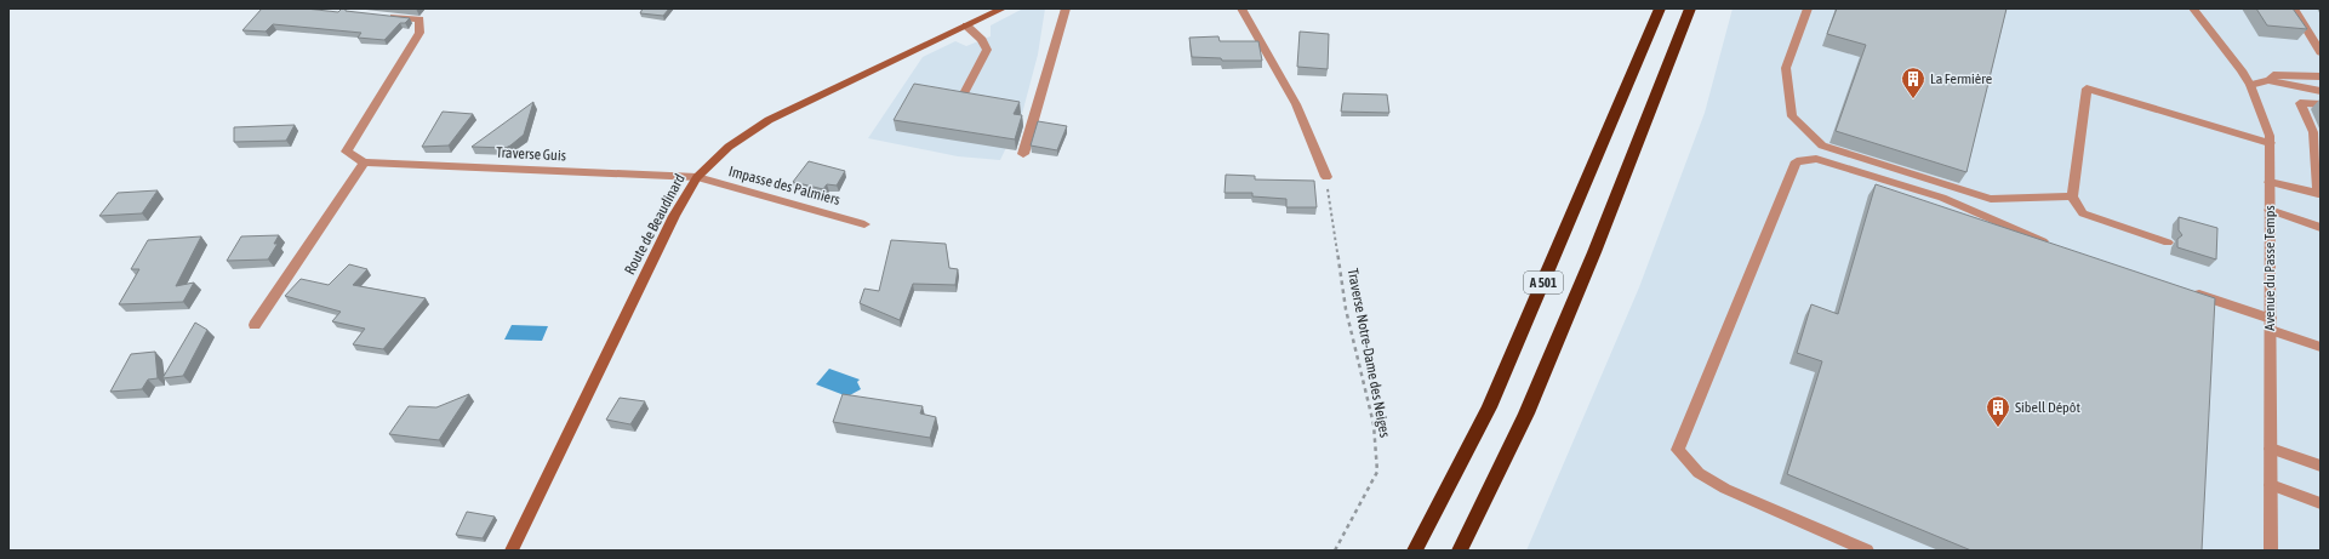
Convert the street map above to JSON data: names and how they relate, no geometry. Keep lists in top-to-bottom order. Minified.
{"streets":{"highway":["A 501"],"street":["Traverse Guis","Impasse des Palmiers","Route de Beaudinard","Avenue du Passe Temps"],"path":["Traverse Notre-Dame des Neiges"]},"crossings":[["Traverse Guis","Impasse des Palmiers"],["Traverse Guis","Route de Beaudinard"],["Impasse des Palmiers","Route de Beaudinard"]],"places":{"building":["La Fermière","Sibell Dépôt"]}}
